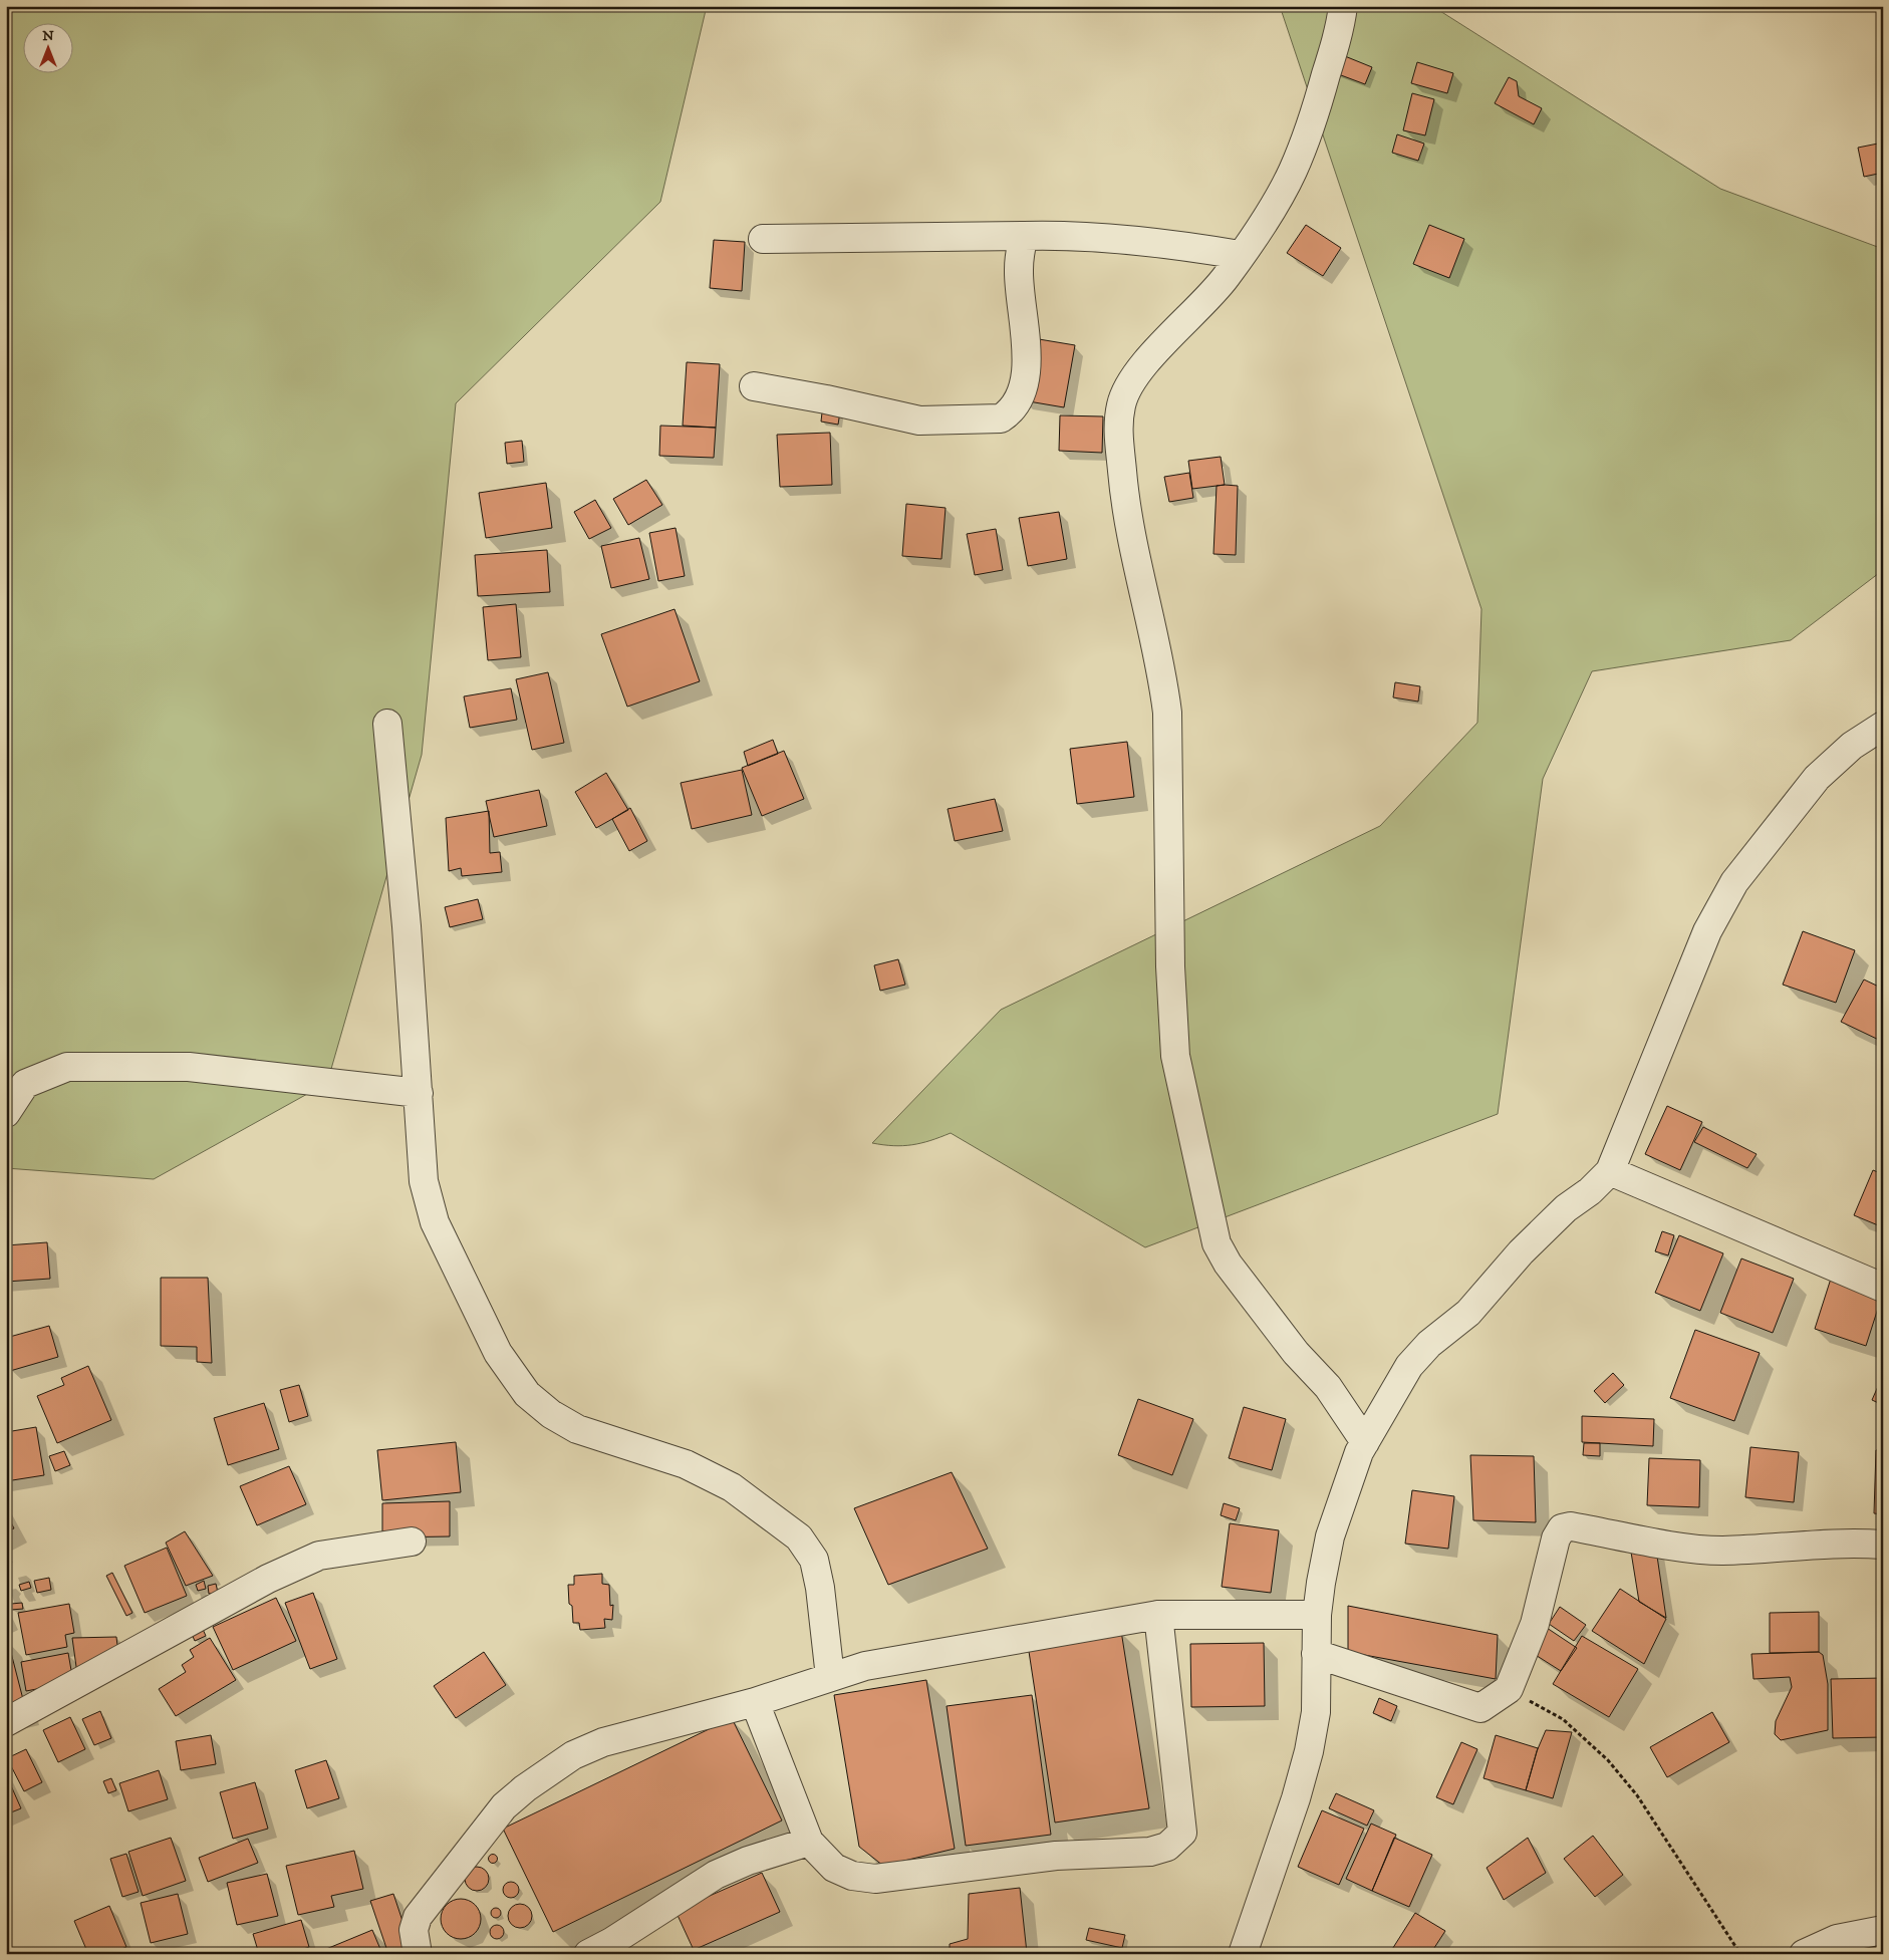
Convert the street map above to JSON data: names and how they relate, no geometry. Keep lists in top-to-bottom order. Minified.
{"north":"top"}
